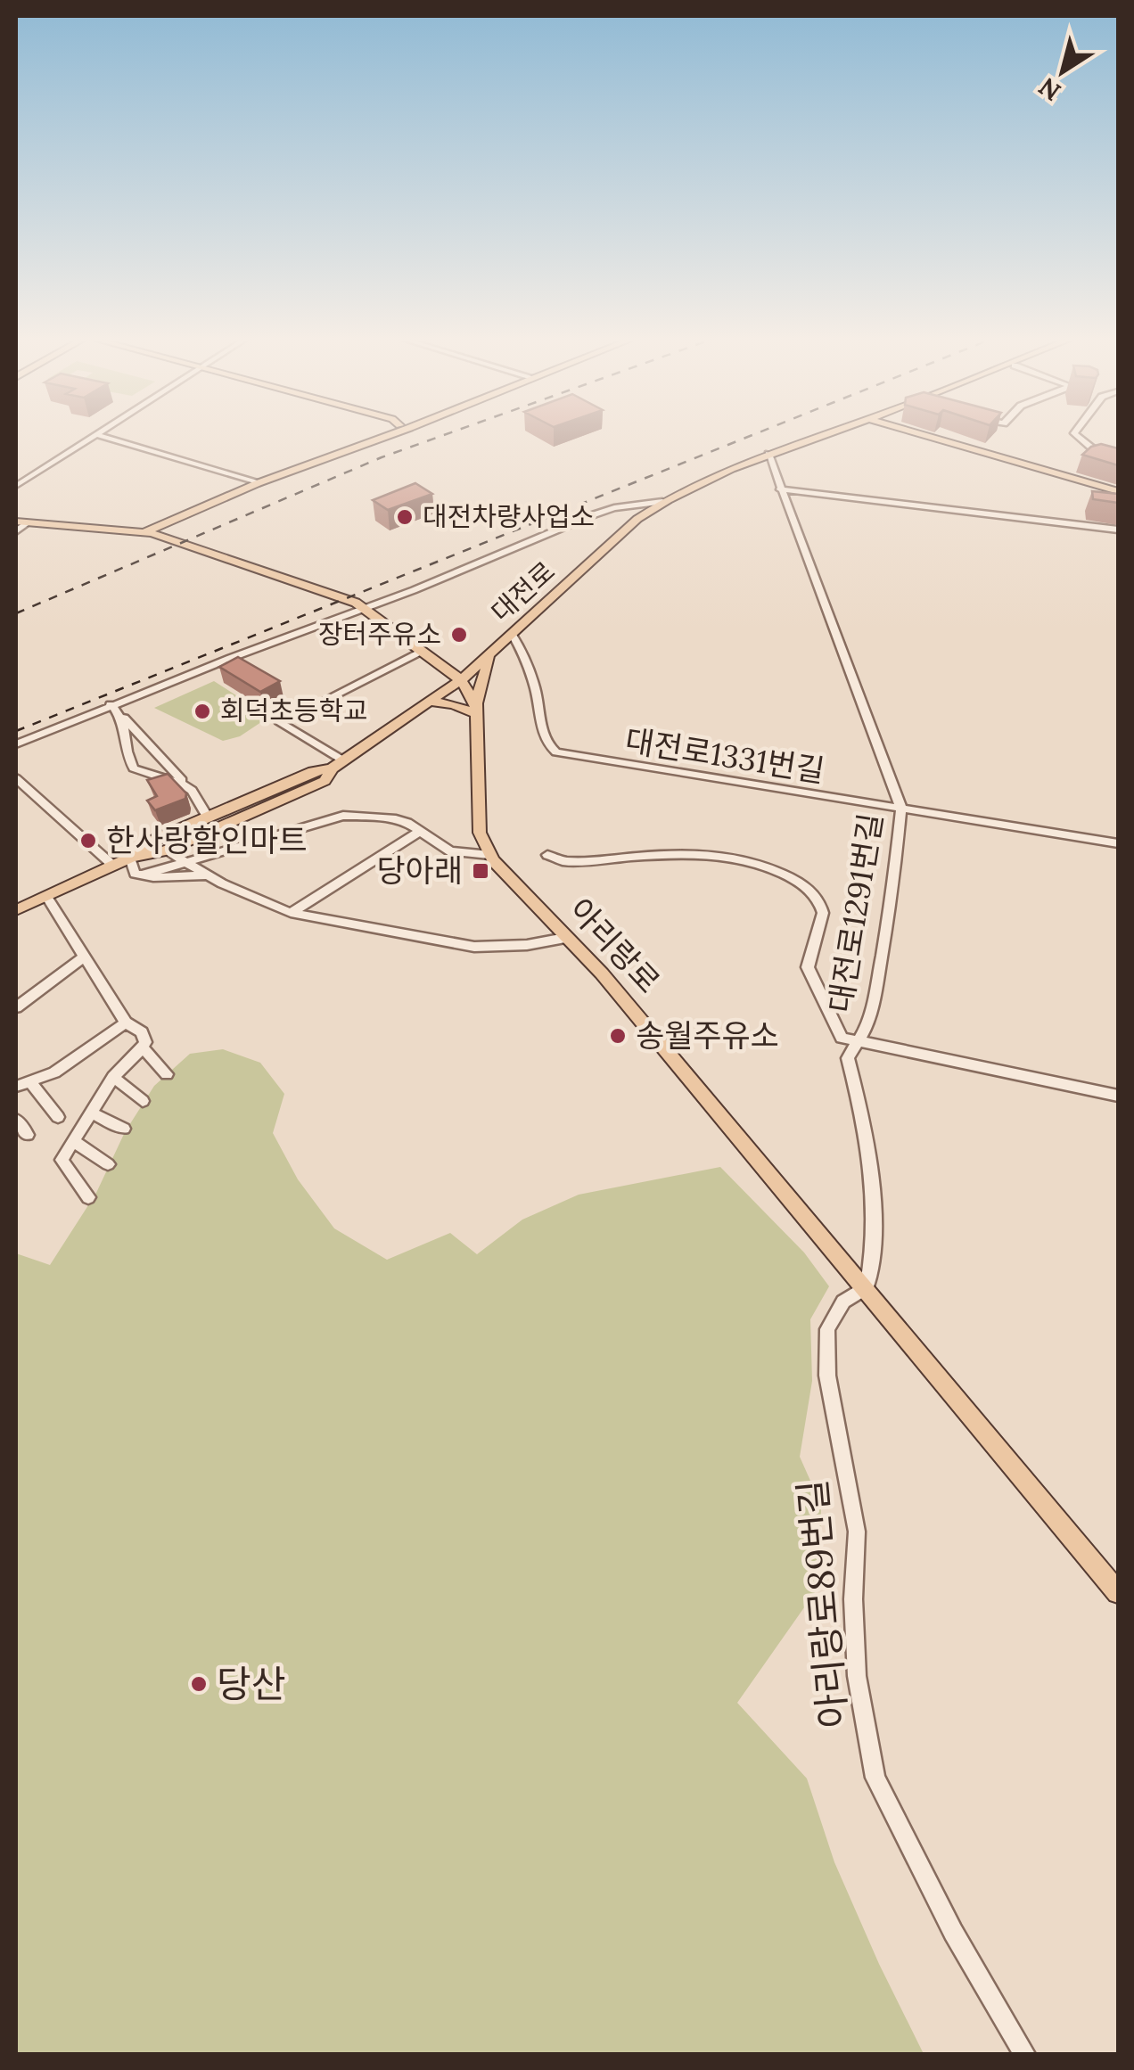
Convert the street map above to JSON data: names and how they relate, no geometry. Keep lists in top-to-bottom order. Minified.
{"streets":{"main road":["대전로","아리랑로"],"street":["대전로1331번길","대전로1291번길","아리랑로89번길"]},"crossings":[["대전로","대전로1331번길"],["대전로","대전로1291번길"],["대전로","아리랑로"],["대전로1331번길","대전로1291번길"],["대전로1291번길","아리랑로"],["대전로1291번길","아리랑로89번길"],["아리랑로","아리랑로89번길"]],"places":{"other":["대전차량사업소","장터주유소","회덕초등학교","한사랑할인마트","송월주유소","당산"],"transit":["당아래"]},"north":"bottom left"}
